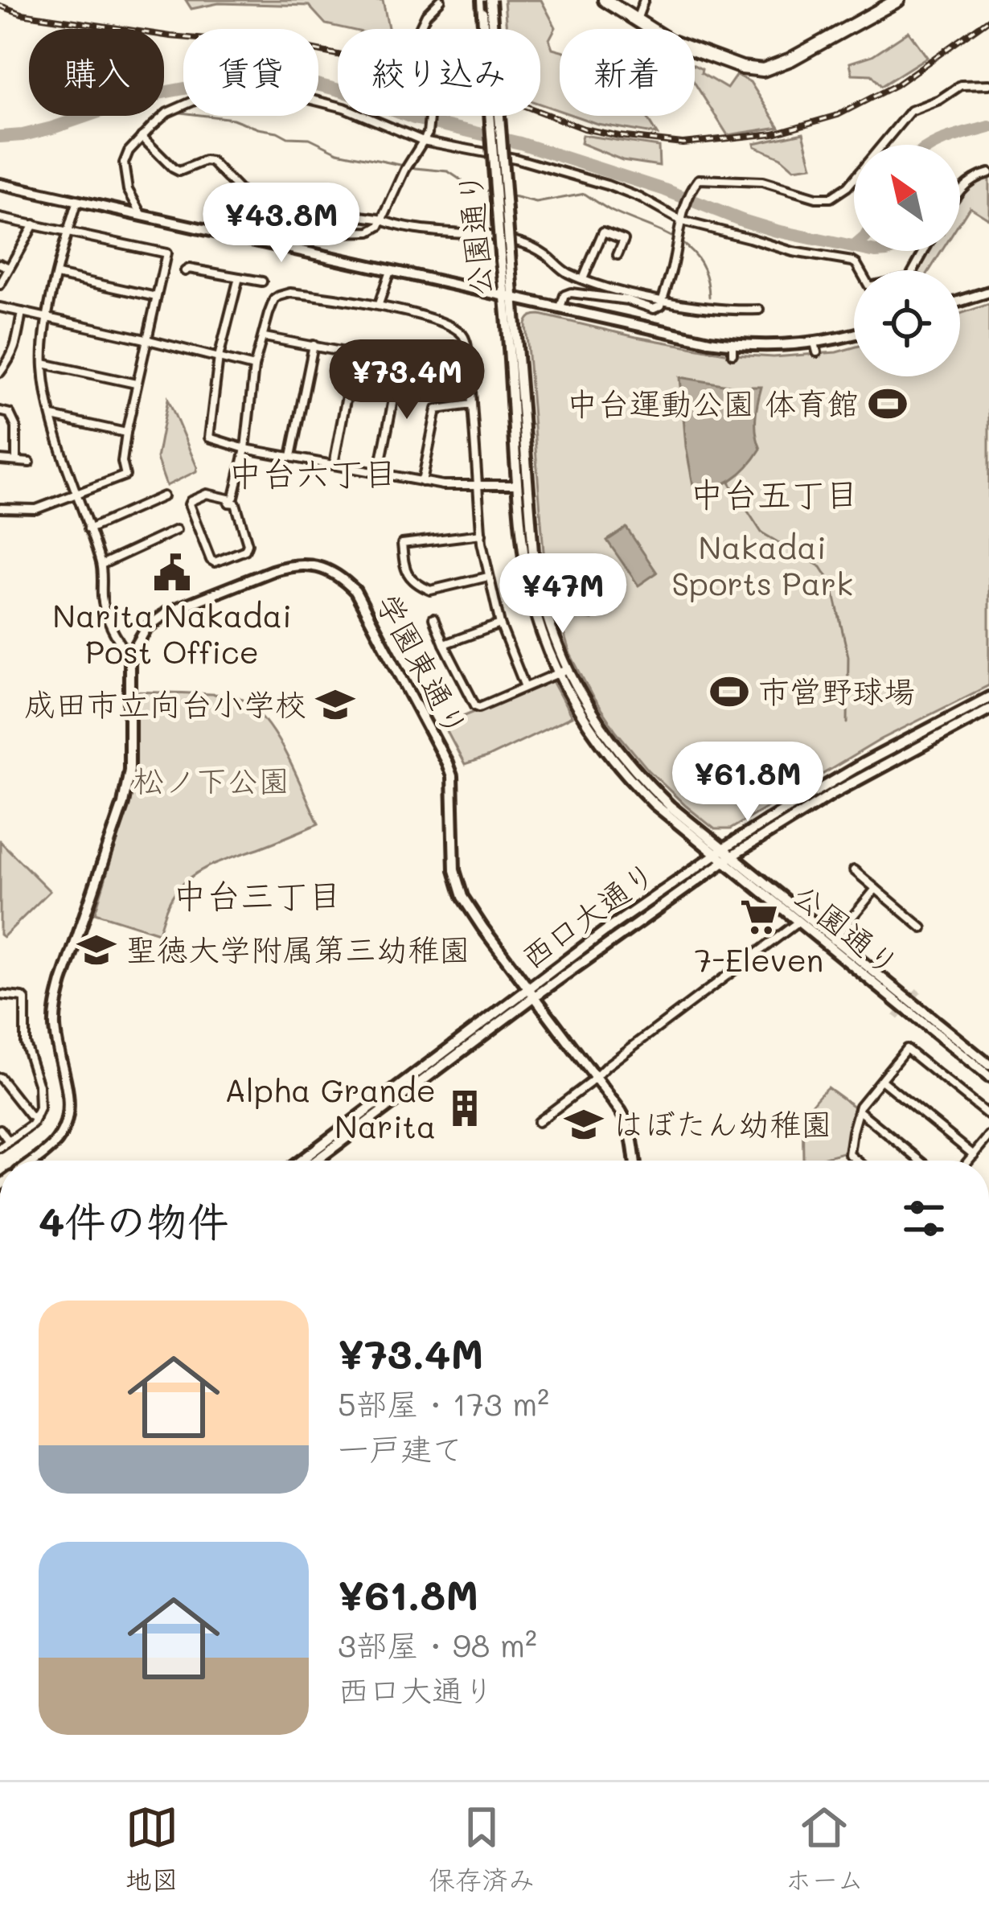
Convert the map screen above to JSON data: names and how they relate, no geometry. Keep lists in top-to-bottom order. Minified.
{"streets":{"street":["公園通り","学園東通り","西口大通り"]},"crossings":[["公園通り","西口大通り"],["学園東通り","西口大通り"]],"districts":["中台六丁目","中台五丁目","中台三丁目"],"parks":["Nakadai Sports Park","松ノ下公園"],"places":{"sports":["中台運動公園 体育館","市営野球場"],"public building":["Narita Nakadai Post Office"],"school or university":["成田市立向台小学校","聖徳大学附属第三幼稚園","はぼたん幼稚園"],"supermarket":["7-Eleven"],"building":["Alpha Grande Narita"]},"north":"top left","page":{"chip":["購入","賃貸","絞り込み","新着"],"price":["¥43.8M","¥73.4M","¥47M","¥61.8M"],"heading":"4件の物件","list":[{"name":"¥73.4M","note":"5部屋 · 173 m² · 一戸建て"},{"name":"¥61.8M","note":"3部屋 · 98 m² · 西口大通り"}],"tabs":["地図","保存済み","ホーム"]}}
